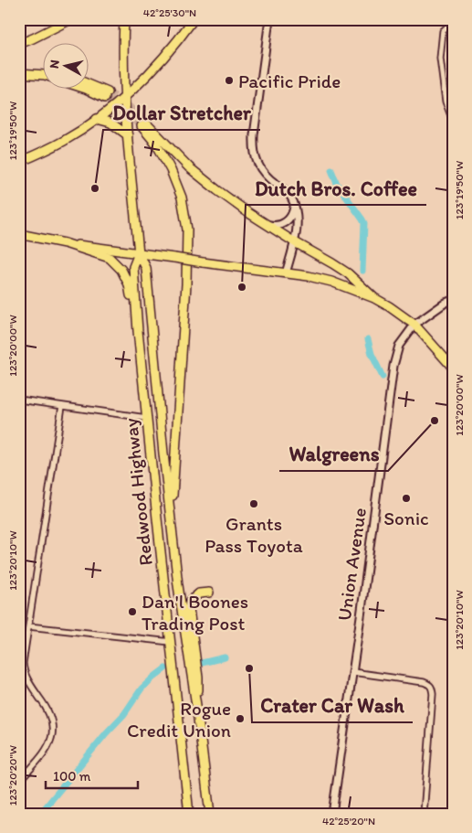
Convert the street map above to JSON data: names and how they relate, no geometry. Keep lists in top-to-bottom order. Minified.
{"streets":{"main road":["Redwood Highway"],"street":["Union Avenue"]},"places":["Pacific Pride","Dollar Stretcher","Dutch Bros. Coffee","Walgreens","Sonic","Grants Pass Toyota","Dan'l Boones Trading Post","Crater Car Wash","Rogue Credit Union"],"scale_bar":"100 m","north":"left","coordinates":["42°25'30\"N","123°19'50\"W","123°20'00\"W","123°20'10\"W","123°20'20\"W","42°25'20\"N"]}
